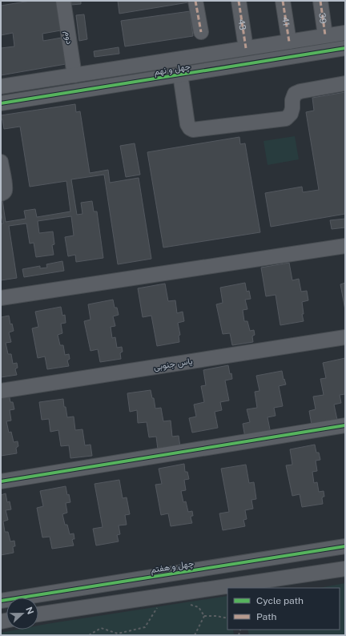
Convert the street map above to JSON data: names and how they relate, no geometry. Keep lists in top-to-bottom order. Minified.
{"streets":{"street":["39","41","43","دوم","چهل و نهم","یاس جنوبی","چهل و هفتم"]},"crossings":[["39","چهل و نهم"],["41","چهل و نهم"],["43","چهل و نهم"],["دوم","چهل و نهم"]],"legend":["Cycle path","Path"],"north":"right"}
